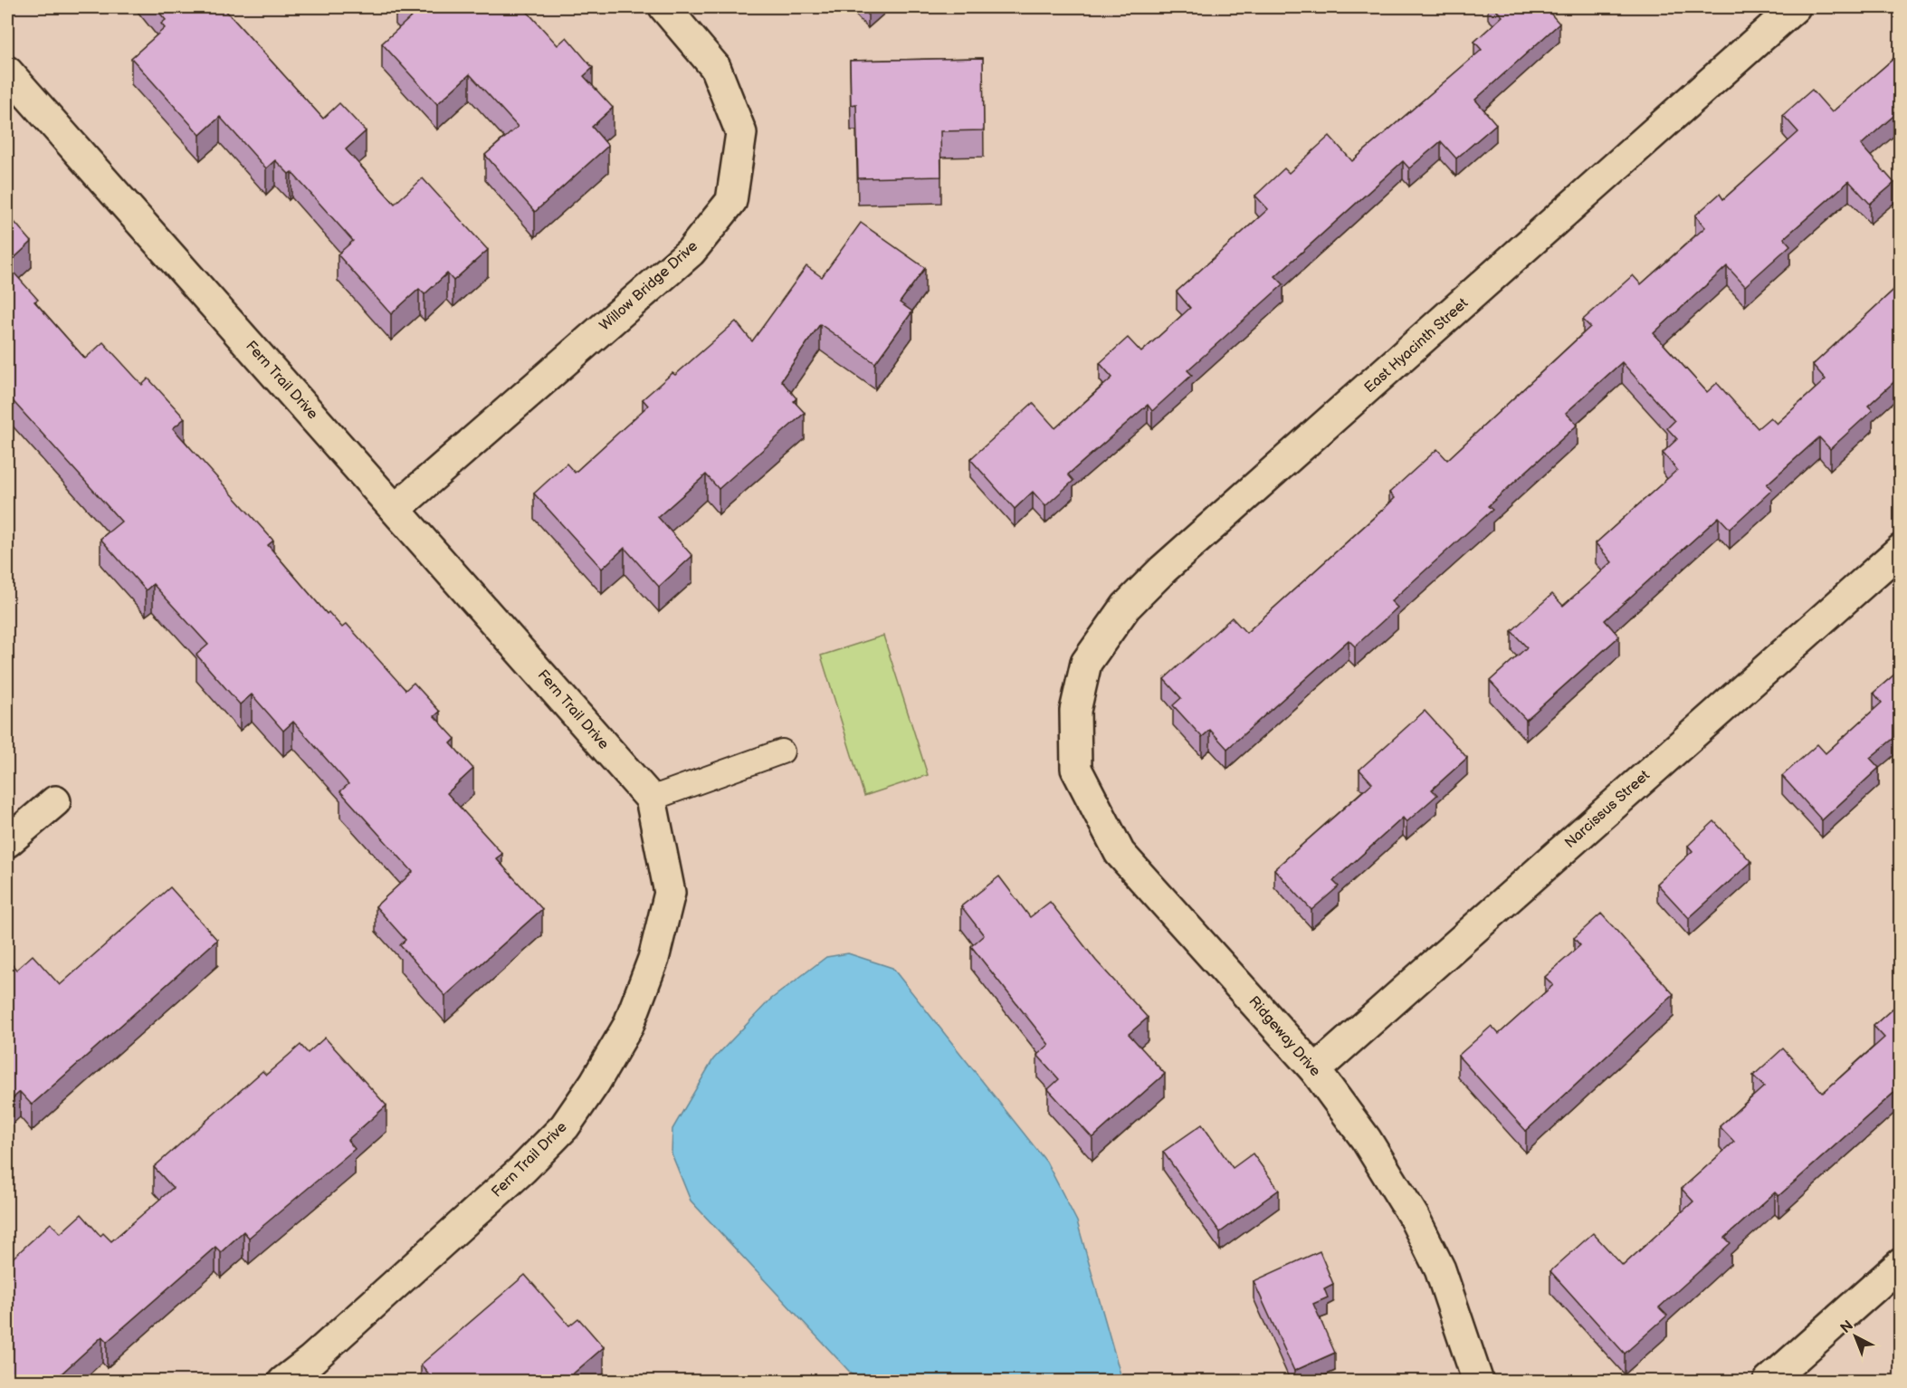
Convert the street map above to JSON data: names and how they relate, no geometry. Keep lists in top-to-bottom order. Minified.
{"streets":{"street":["Willow Bridge Drive","East Hyacinth Street","Fern Trail Drive","Narcissus Street","Ridgeway Drive"]},"crossings":[["Willow Bridge Drive","Fern Trail Drive"],["East Hyacinth Street","Ridgeway Drive"],["Narcissus Street","Ridgeway Drive"]],"north":"top left"}
